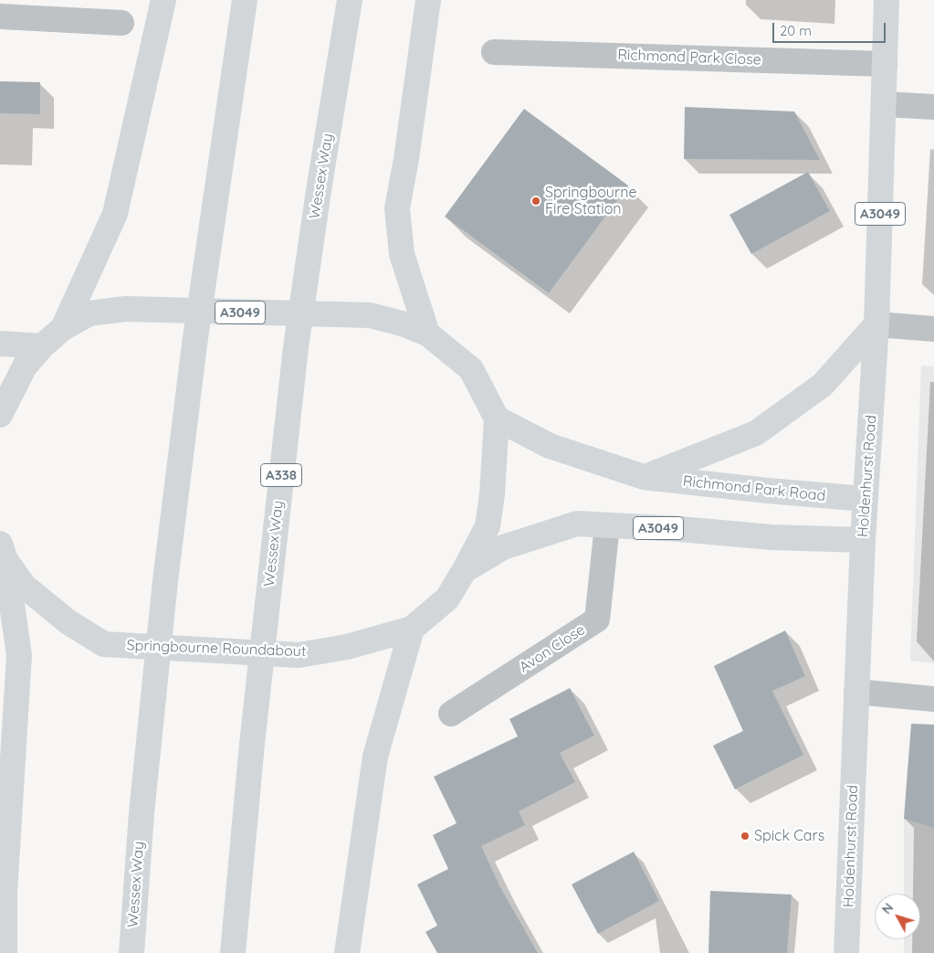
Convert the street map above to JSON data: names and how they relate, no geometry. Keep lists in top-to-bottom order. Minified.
{"streets":{"main road":["Wessex Way","A3049","A338","Holdenhurst Road","Richmond Park Road","Springbourne Roundabout"],"street":["Richmond Park Close","Avon Close"]},"crossings":[["Richmond Park Close","Holdenhurst Road"],["A3049","Holdenhurst Road"],["A3049","Richmond Park Road"],["A3049","Springbourne Roundabout"],["A3049","Avon Close"],["Holdenhurst Road","Richmond Park Road"],["Richmond Park Road","Springbourne Roundabout"]],"places":["Springbourne Fire Station","Spick Cars"],"scale_bar":"20 m","north":"top left"}
